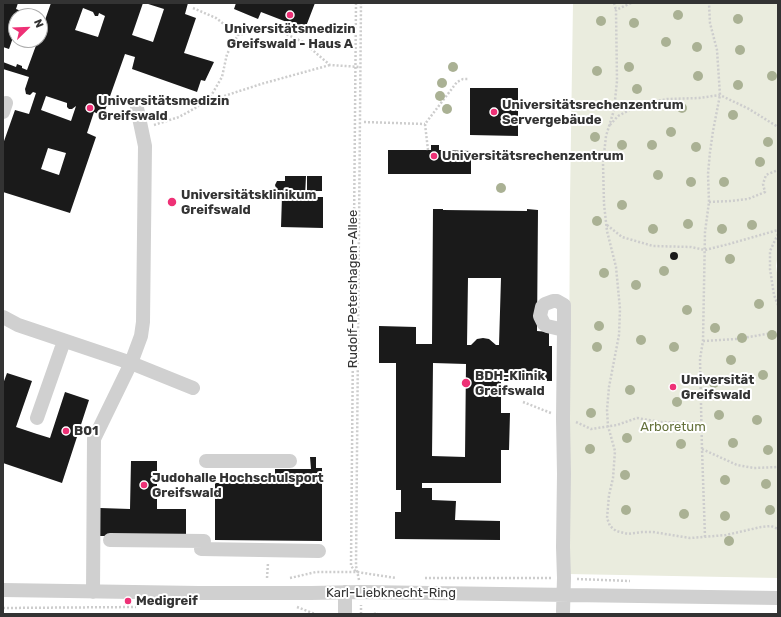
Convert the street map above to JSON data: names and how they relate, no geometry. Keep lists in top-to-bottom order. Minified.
{"streets":{"street":["Karl-Liebknecht-Ring"],"path":["Rudolf-Petershagen-Allee"]},"parks":["Arboretum"],"places":["Universitätsmedizin Greifswald - Haus A","Universitätsmedizin Greifswald","Universitätsrechenzentrum Servergebäude","Universitätsrechenzentrum","Universitätsklinikum Greifswald","BDH-Klinik Greifswald","Universität Greifswald","B01","Judohalle Hochschulsport Greifswald","Medigreif"],"north":"top right"}
